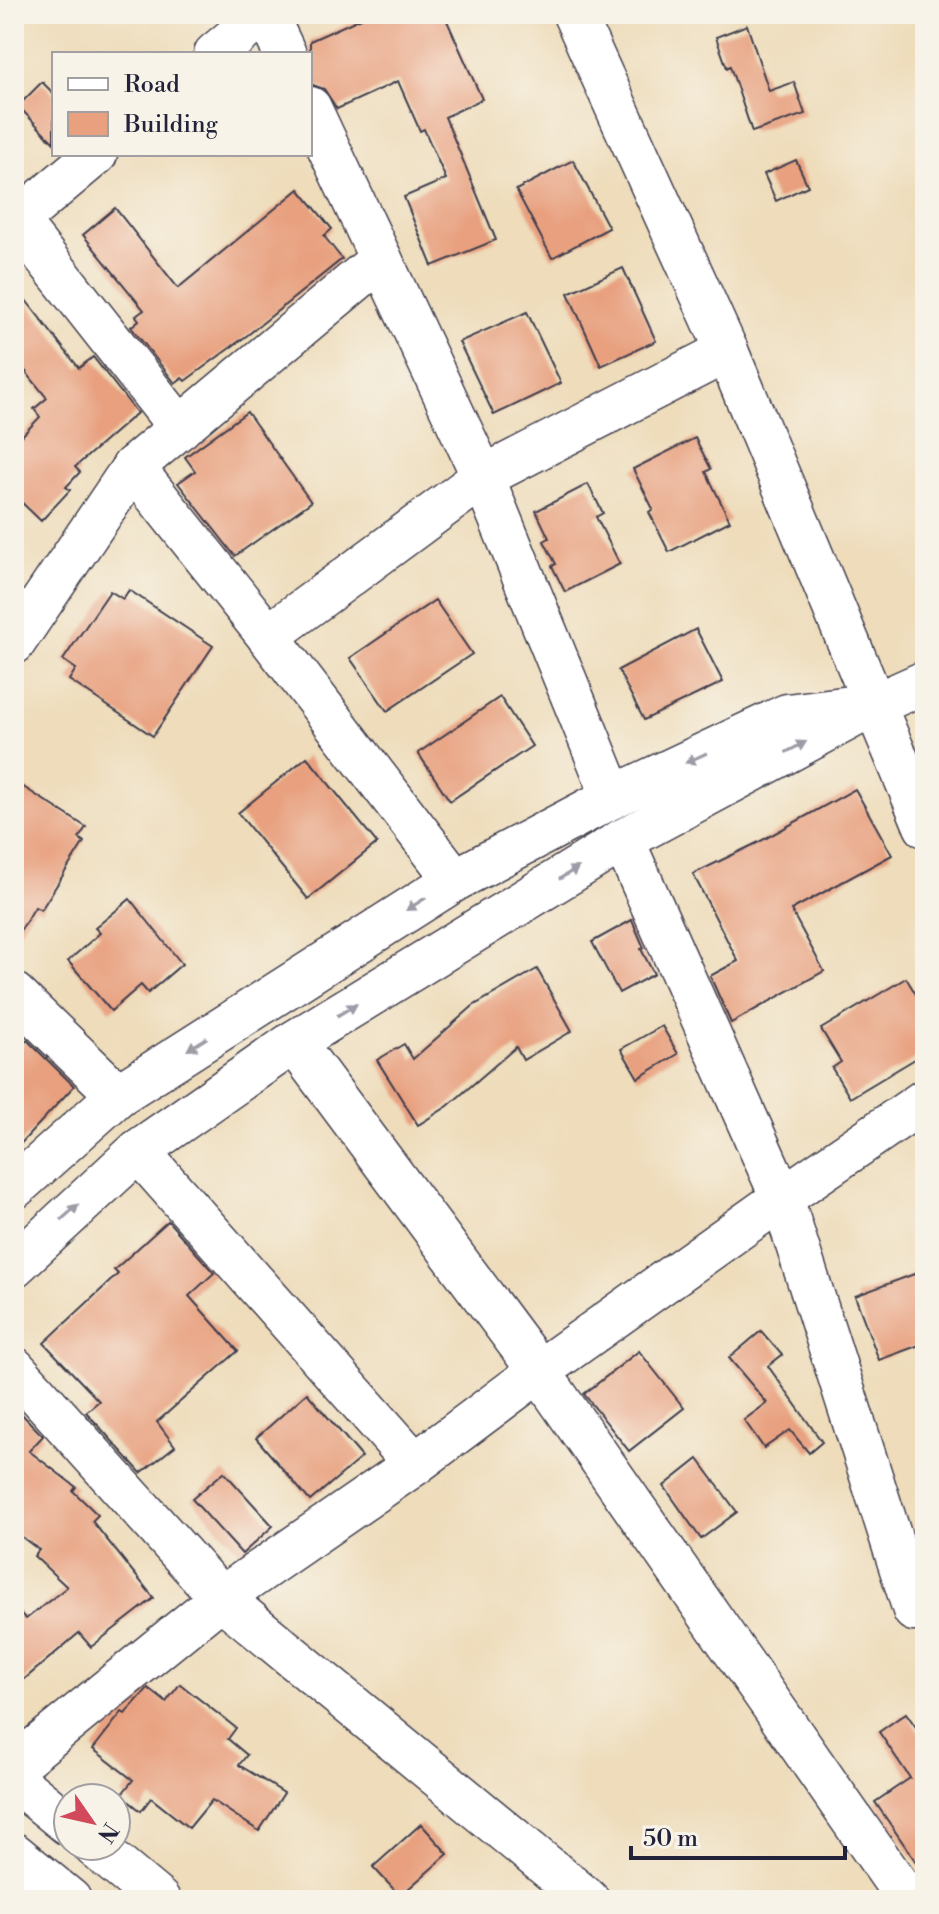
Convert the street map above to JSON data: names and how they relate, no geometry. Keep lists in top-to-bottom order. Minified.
{"legend":["Road","Building"],"scale_bar":"50 m","north":"bottom right"}
